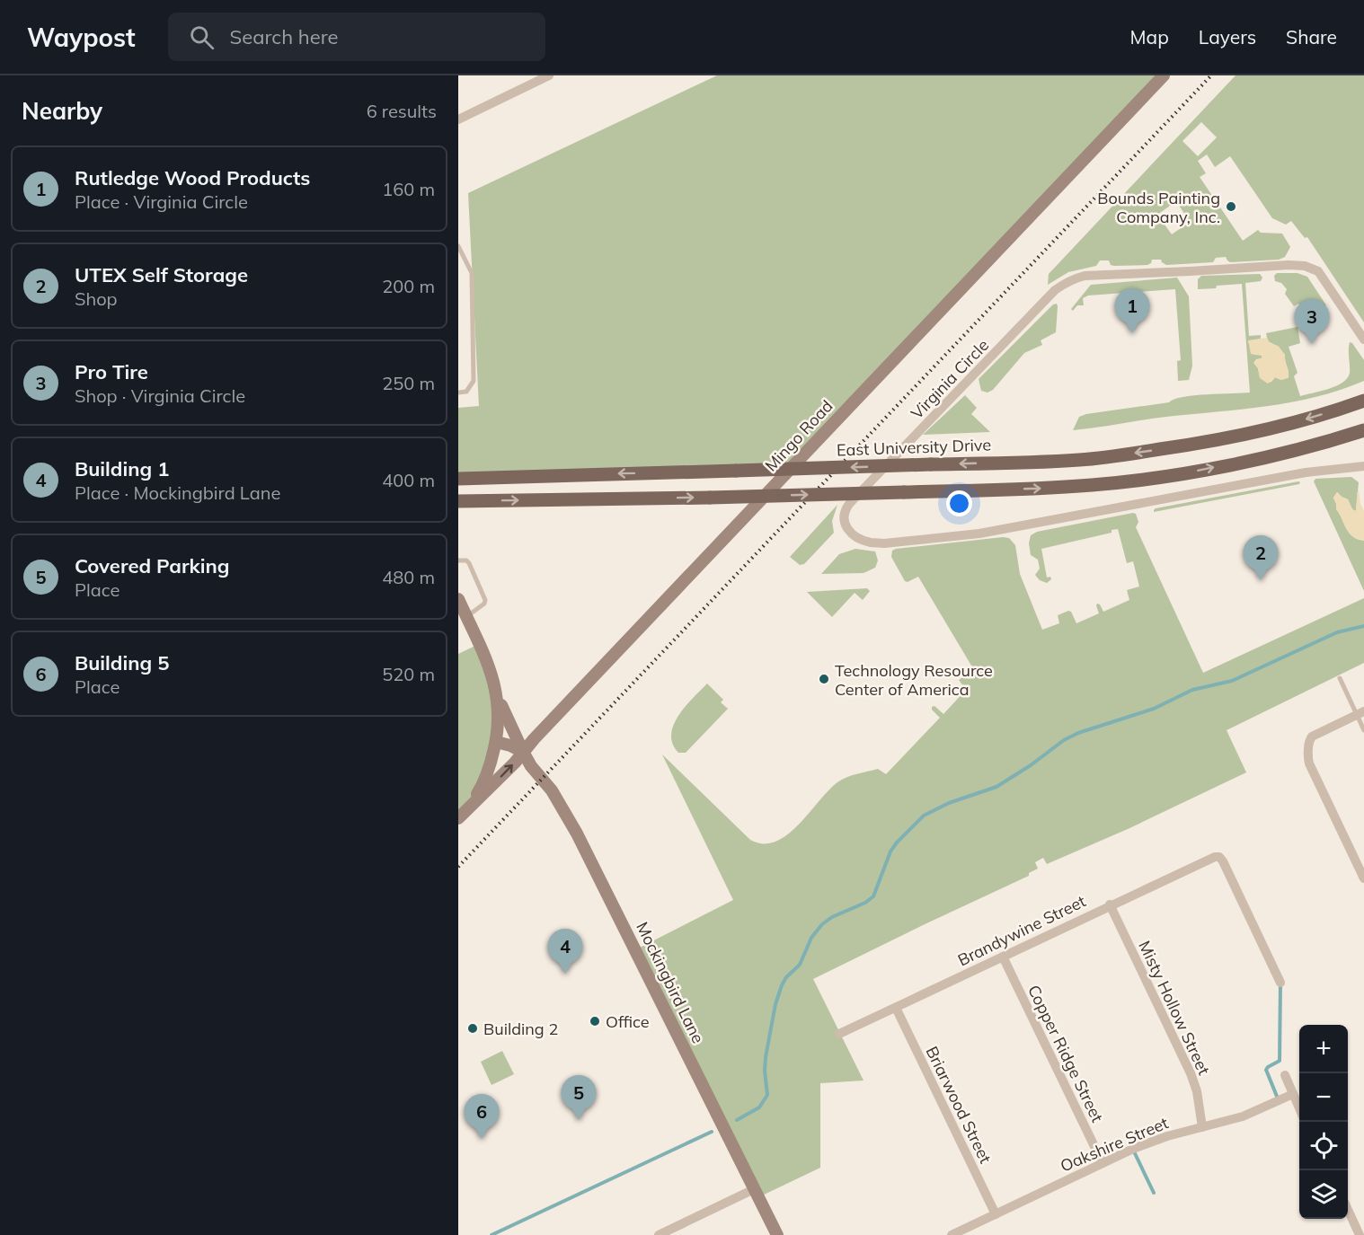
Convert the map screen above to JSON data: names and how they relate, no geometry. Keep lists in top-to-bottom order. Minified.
{"streets":{"main road":["East University Drive"],"street":["Virginia Circle","Mingo Road","Brandywine Street","Mockingbird Lane","Misty Hollow Street","Copper Ridge Street","Briarwood Street","Oakshire Street"]},"crossings":[["Mingo Road","Mockingbird Lane"],["Brandywine Street","Misty Hollow Street"],["Brandywine Street","Copper Ridge Street"],["Brandywine Street","Briarwood Street"],["Misty Hollow Street","Oakshire Street"],["Copper Ridge Street","Oakshire Street"],["Briarwood Street","Oakshire Street"]],"places":["Bounds Painting Company, Inc.","Technology Resource Center of America","Office","Building 2"],"page":{"header":"Waypost","search":"Search here","nav":["Map","Layers","Share"],"heading":["Nearby","6 results"],"list":[{"mark":"1","name":"Rutledge Wood Products","note":"Place · Virginia Circle","value":"160 m"},{"mark":"2","name":"UTEX Self Storage","note":"Shop","value":"200 m"},{"mark":"3","name":"Pro Tire","note":"Shop · Virginia Circle","value":"250 m"},{"mark":"4","name":"Building 1","note":"Place · Mockingbird Lane","value":"400 m"},{"mark":"5","name":"Covered Parking","note":"Place","value":"480 m"},{"mark":"6","name":"Building 5","note":"Place","value":"520 m"}],"pins":["1","3","2","4","5","6"],"map_buttons":["+","−"]}}
